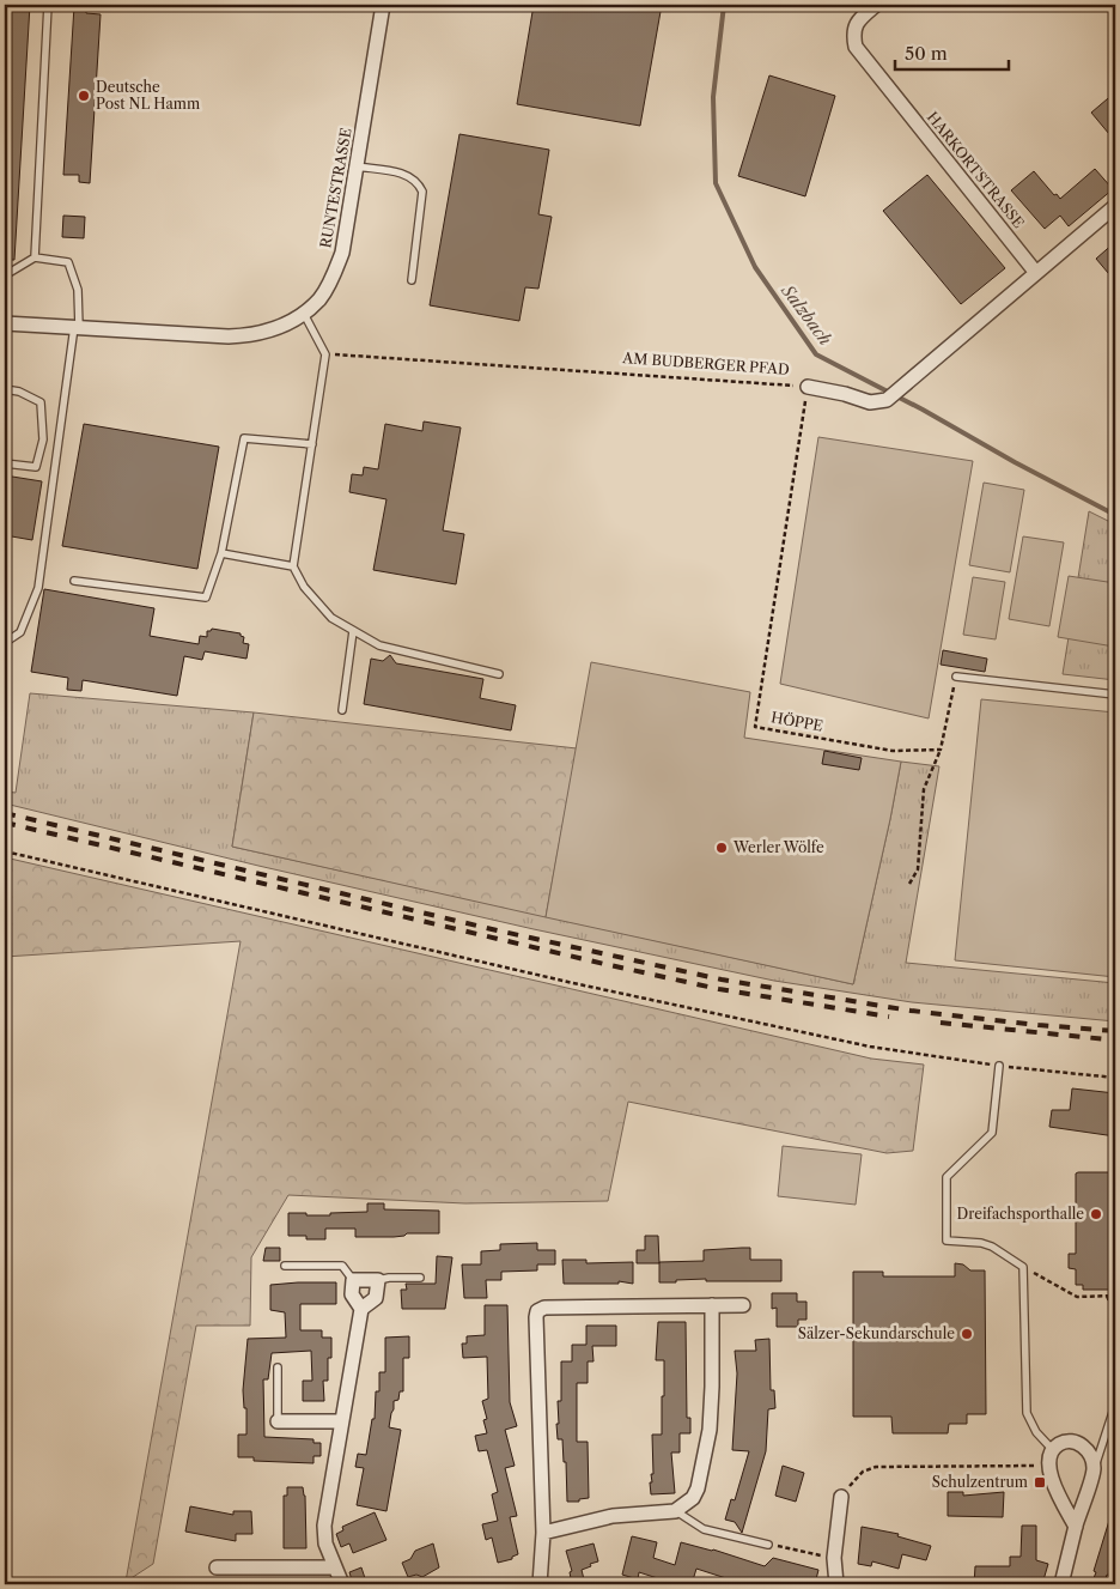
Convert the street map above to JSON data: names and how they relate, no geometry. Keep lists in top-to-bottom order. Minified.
{"streets":{"street":["HARKORTSTRASSE","RUNTESTRASSE","AM BUDBERGER PFAD"],"path":["HÖPPE"]},"crossings":[["HARKORTSTRASSE","AM BUDBERGER PFAD"],["AM BUDBERGER PFAD","HÖPPE"]],"water":["Salzbach"],"places":{"other":["Deutsche Post NL Hamm","Werler Wölfe","Dreifachsporthalle","Sälzer-Sekundarschule"],"transit":["Schulzentrum"]},"scale_bar":"50 m"}
